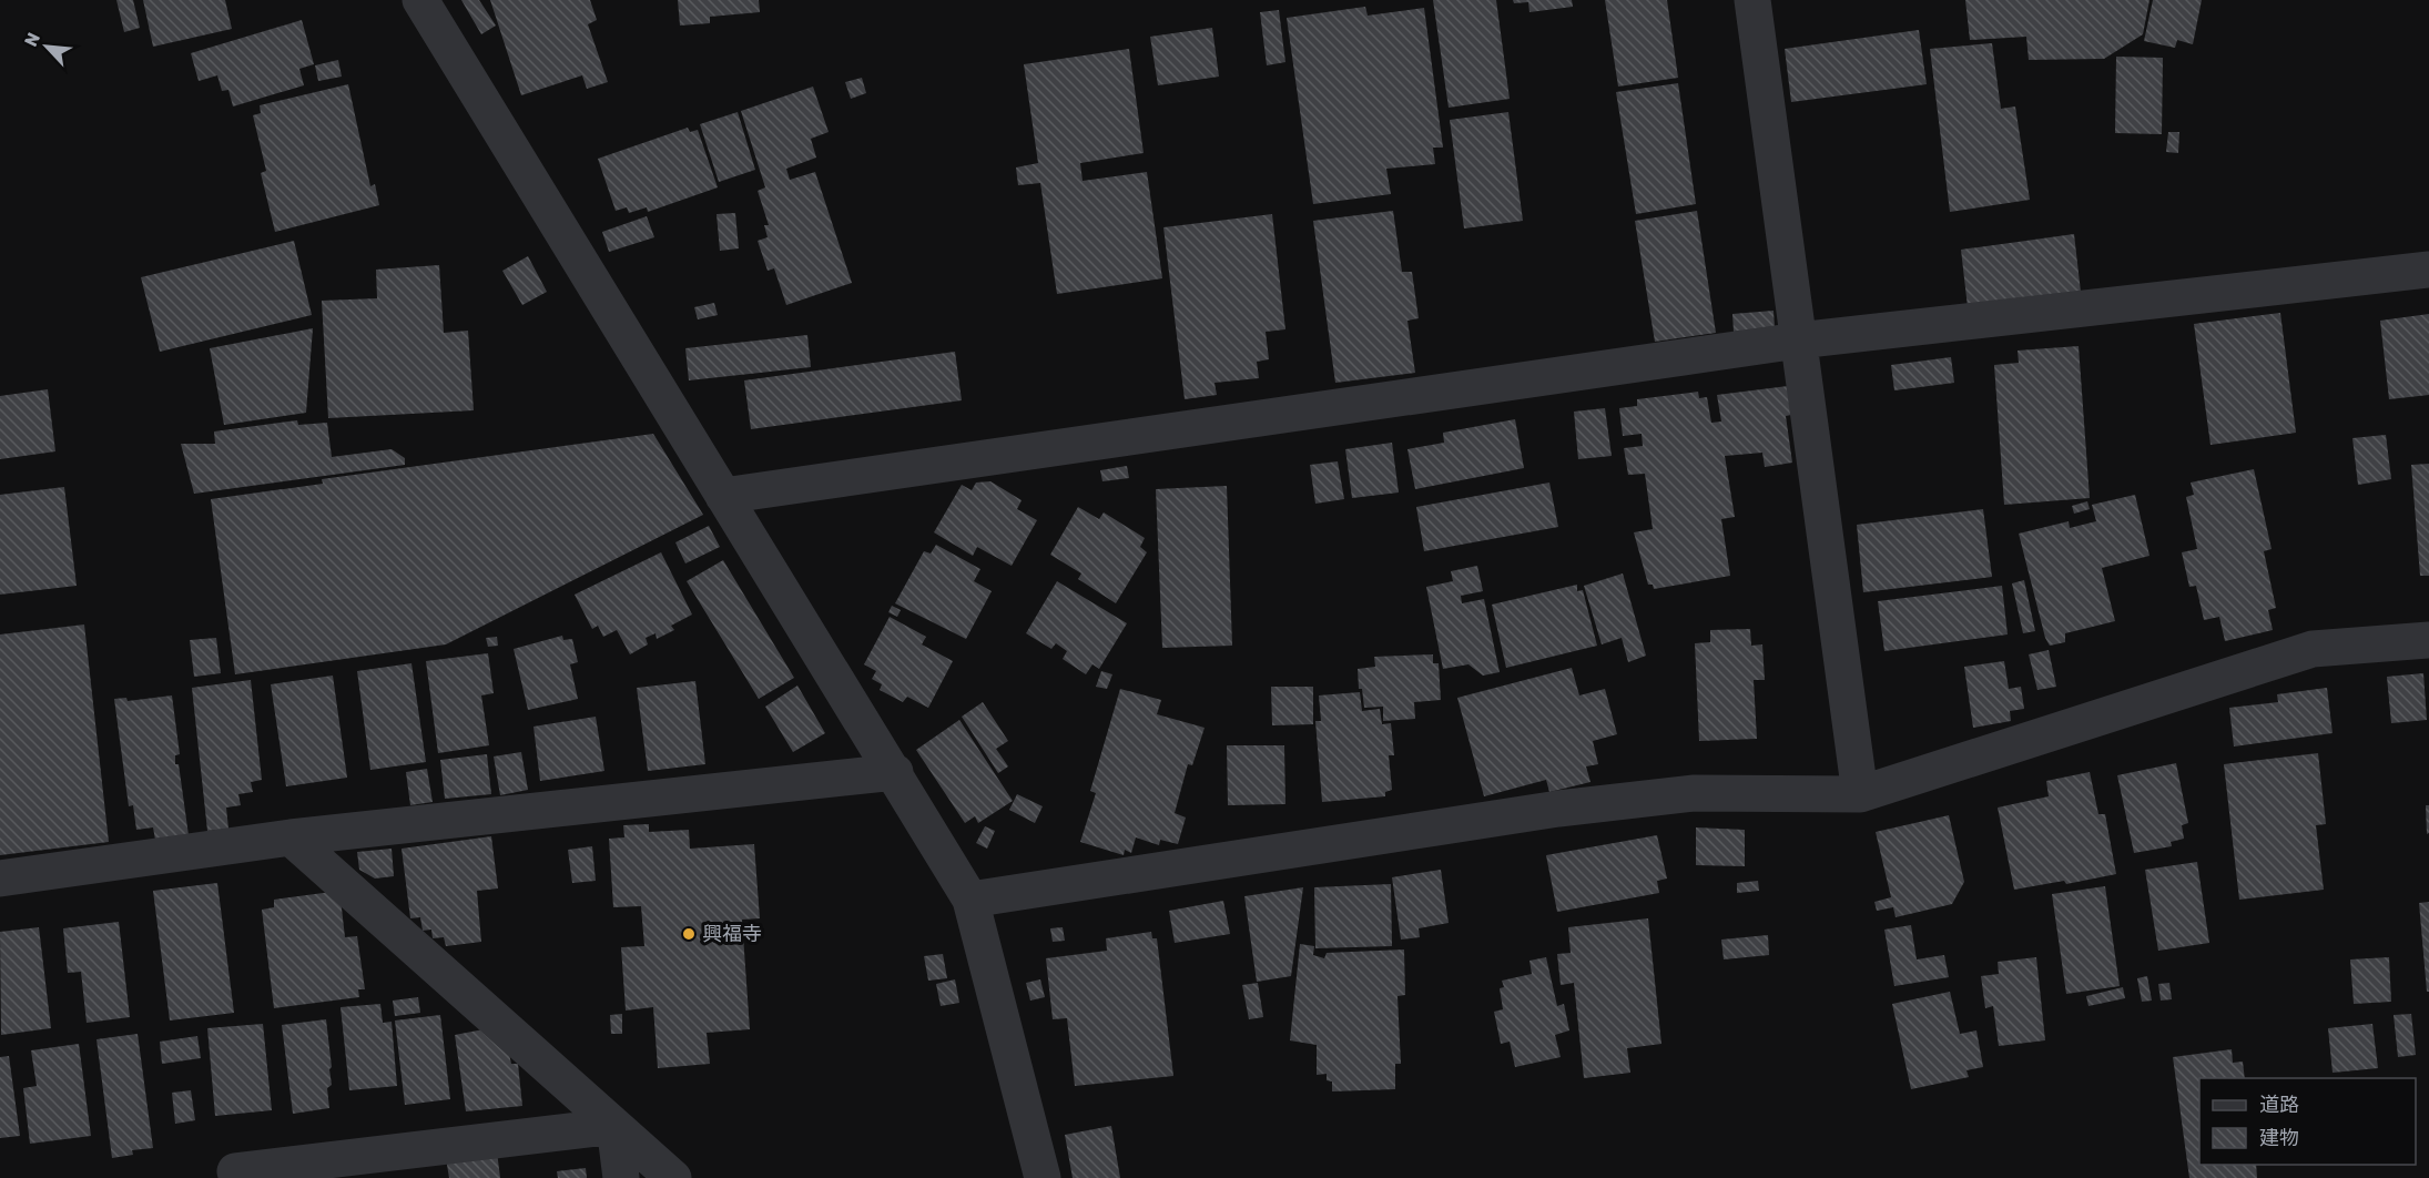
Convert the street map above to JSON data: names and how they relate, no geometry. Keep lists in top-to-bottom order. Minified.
{"places":["興福寺"],"legend":["道路","建物"],"north":"top left"}
